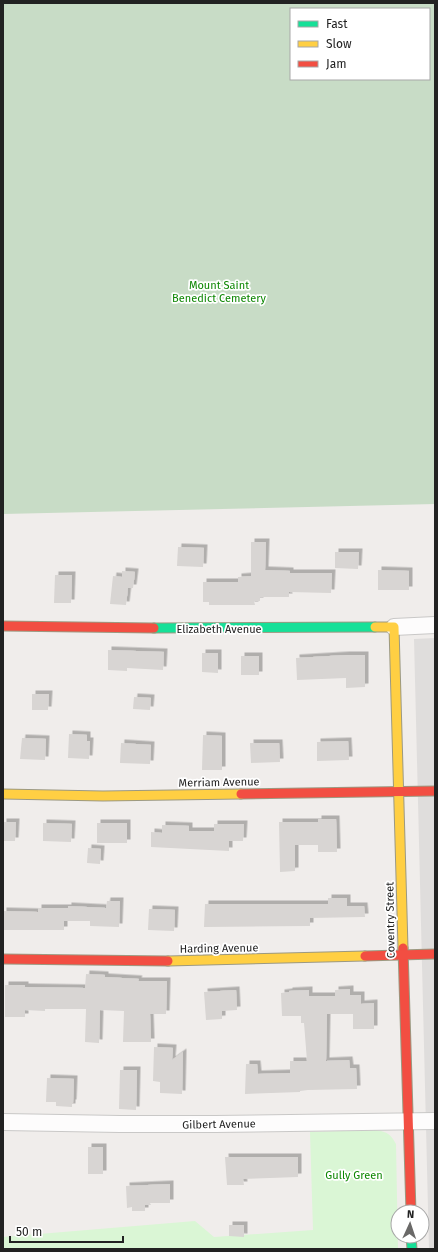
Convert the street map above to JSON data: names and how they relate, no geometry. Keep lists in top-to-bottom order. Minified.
{"streets":{"street":["Elizabeth Avenue","Merriam Avenue","Coventry Street","Harding Avenue","Gilbert Avenue"]},"crossings":[["Elizabeth Avenue","Coventry Street"],["Merriam Avenue","Coventry Street"],["Coventry Street","Harding Avenue"],["Coventry Street","Gilbert Avenue"]],"parks":["Mount Saint Benedict Cemetery","Gully Green"],"legend":["Fast","Slow","Jam"],"scale_bar":"50 m","north":"top"}
